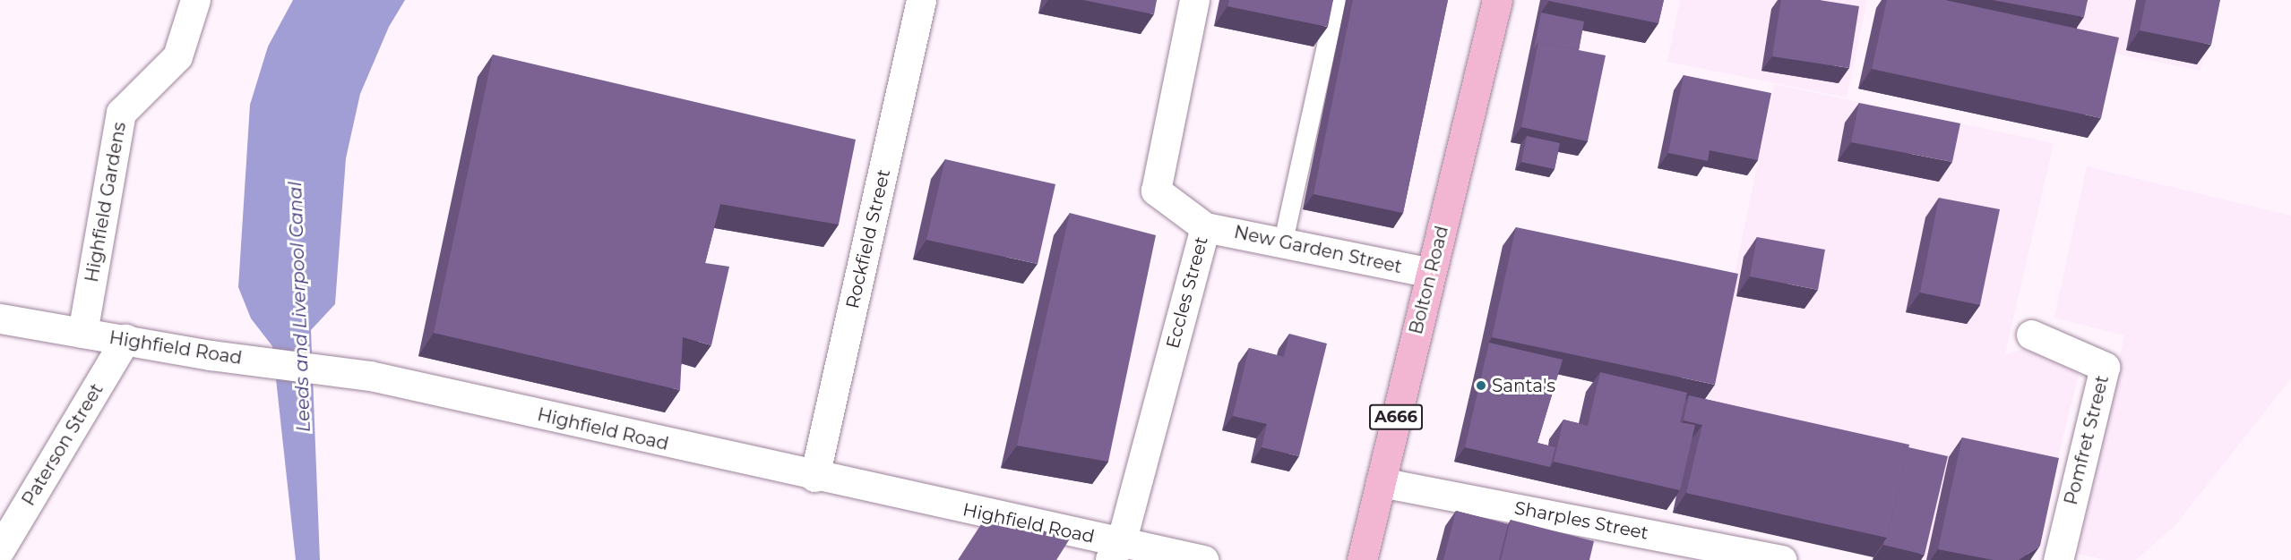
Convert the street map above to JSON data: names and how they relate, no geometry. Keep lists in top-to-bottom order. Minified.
{"streets":{"highway":["Bolton Road","A666"],"street":["Highfield Gardens","Rockfield Street","New Garden Street","Eccles Street","Highfield Road","Pomfret Street","Paterson Street","Sharples Street"]},"crossings":[["Highfield Gardens","Highfield Road"],["Rockfield Street","Highfield Road"],["New Garden Street","Bolton Road"],["New Garden Street","Eccles Street"],["Bolton Road","Sharples Street"],["Eccles Street","Highfield Road"],["Highfield Road","Paterson Street"]],"water":["Leeds and Liverpool Canal"],"places":["Santa's"]}
